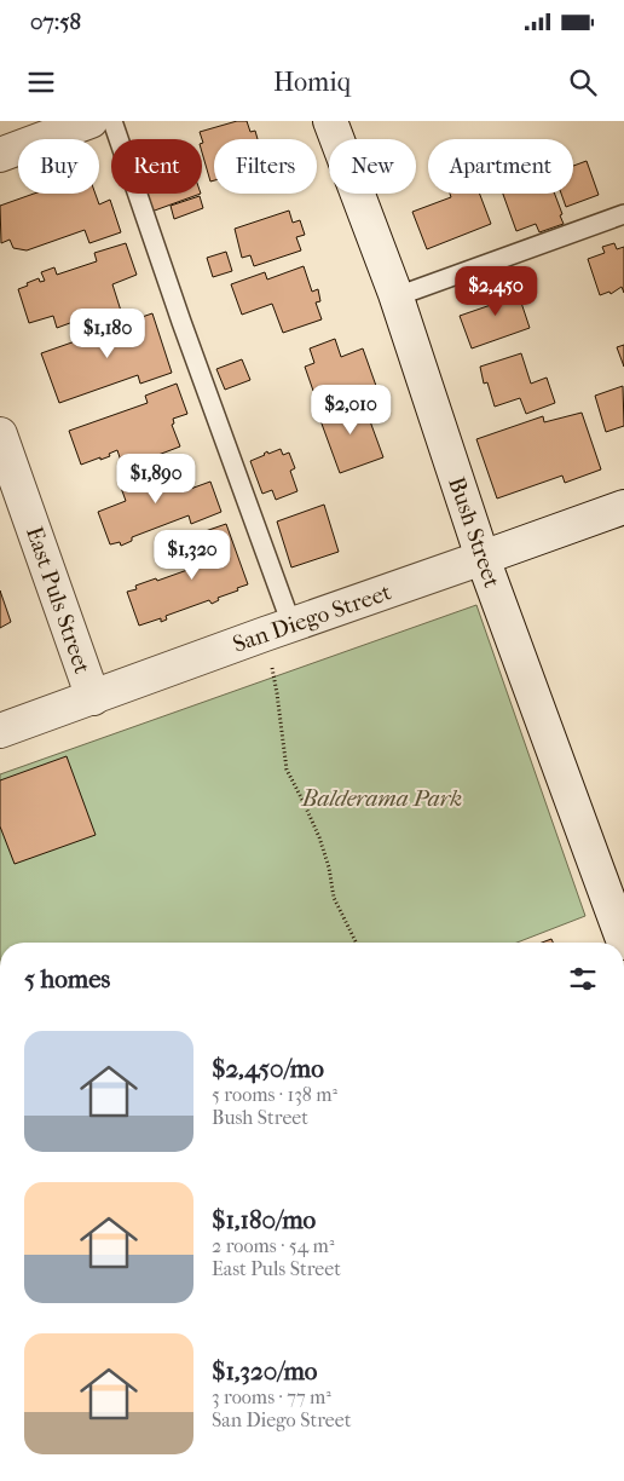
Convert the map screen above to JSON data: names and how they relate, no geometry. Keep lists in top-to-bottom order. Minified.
{"streets":{"main road":["Bush Street","East Puls Street","San Diego Street"]},"crossings":[["Bush Street","San Diego Street"],["East Puls Street","San Diego Street"]],"parks":["Balderama Park"],"page":{"status":"07:58","header":"Homiq","chip":["Buy","Rent","Filters","New","Apartment"],"price":["$2,450","$1,180","$2,010","$1,890","$1,320"],"heading":"5 homes","list":[{"name":"$2,450/mo","note":"5 rooms · 138 m² · Bush Street"},{"name":"$1,180/mo","note":"2 rooms · 54 m² · East Puls Street"},{"name":"$1,320/mo","note":"3 rooms · 77 m² · San Diego Street"}]}}
